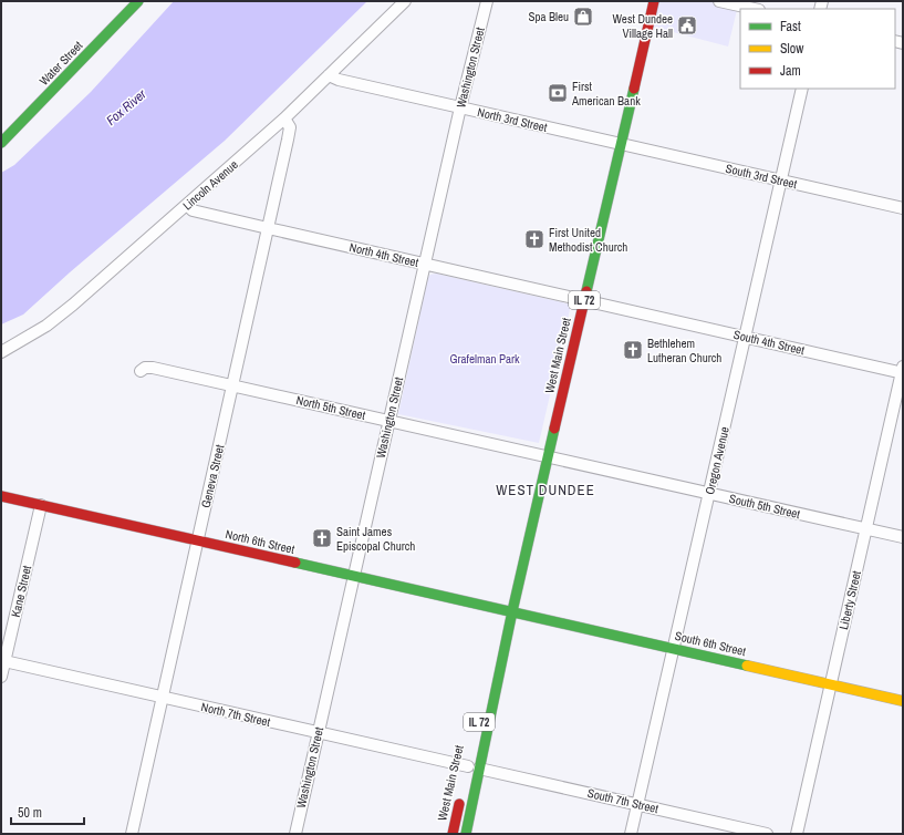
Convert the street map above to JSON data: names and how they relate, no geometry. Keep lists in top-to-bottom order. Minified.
{"streets":{"street":["Water Street","Washington Street","North 3rd Street","South 3rd Street","Lincoln Avenue","North 4th Street","IL 72","South 4th Street","West Main Street","North 5th Street","Oregon Avenue","Geneva Street","South 5th Street","North 6th Street","Kane Street","Liberty Street","South 6th Street","North 7th Street","South 7th Street"]},"crossings":[["Washington Street","North 3rd Street"],["Washington Street","North 4th Street"],["Washington Street","North 5th Street"],["Washington Street","North 6th Street"],["Washington Street","North 7th Street"],["North 3rd Street","South 3rd Street"],["North 3rd Street","Lincoln Avenue"],["North 3rd Street","West Main Street"],["South 3rd Street","West Main Street"],["South 3rd Street","Oregon Avenue"],["Lincoln Avenue","North 4th Street"],["Lincoln Avenue","Geneva Street"],["North 4th Street","South 4th Street"],["North 4th Street","West Main Street"],["North 4th Street","Geneva Street"],["South 4th Street","West Main Street"],["South 4th Street","Oregon Avenue"],["South 4th Street","Liberty Street"],["West Main Street","North 5th Street"],["West Main Street","South 5th Street"],["West Main Street","North 6th Street"],["West Main Street","South 6th Street"],["West Main Street","South 7th Street"],["North 5th Street","Geneva Street"],["North 5th Street","South 5th Street"],["Oregon Avenue","South 5th Street"],["Oregon Avenue","South 6th Street"],["Oregon Avenue","South 7th Street"],["Geneva Street","North 6th Street"],["Geneva Street","North 7th Street"],["South 5th Street","Liberty Street"],["North 6th Street","Kane Street"],["North 6th Street","South 6th Street"],["Kane Street","North 7th Street"],["Liberty Street","South 6th Street"]],"districts":["WEST DUNDEE"],"water":["Fox River"],"parks":["Grafelman Park"],"places":{"shop":["Spa Bleu"],"public building":["West Dundee Village Hall"],"bank":["First American Bank"],"church":["First United Methodist Church","Bethlehem Lutheran Church","Saint James Episcopal Church"]},"legend":["Fast","Slow","Jam"],"scale_bar":"50 m"}
